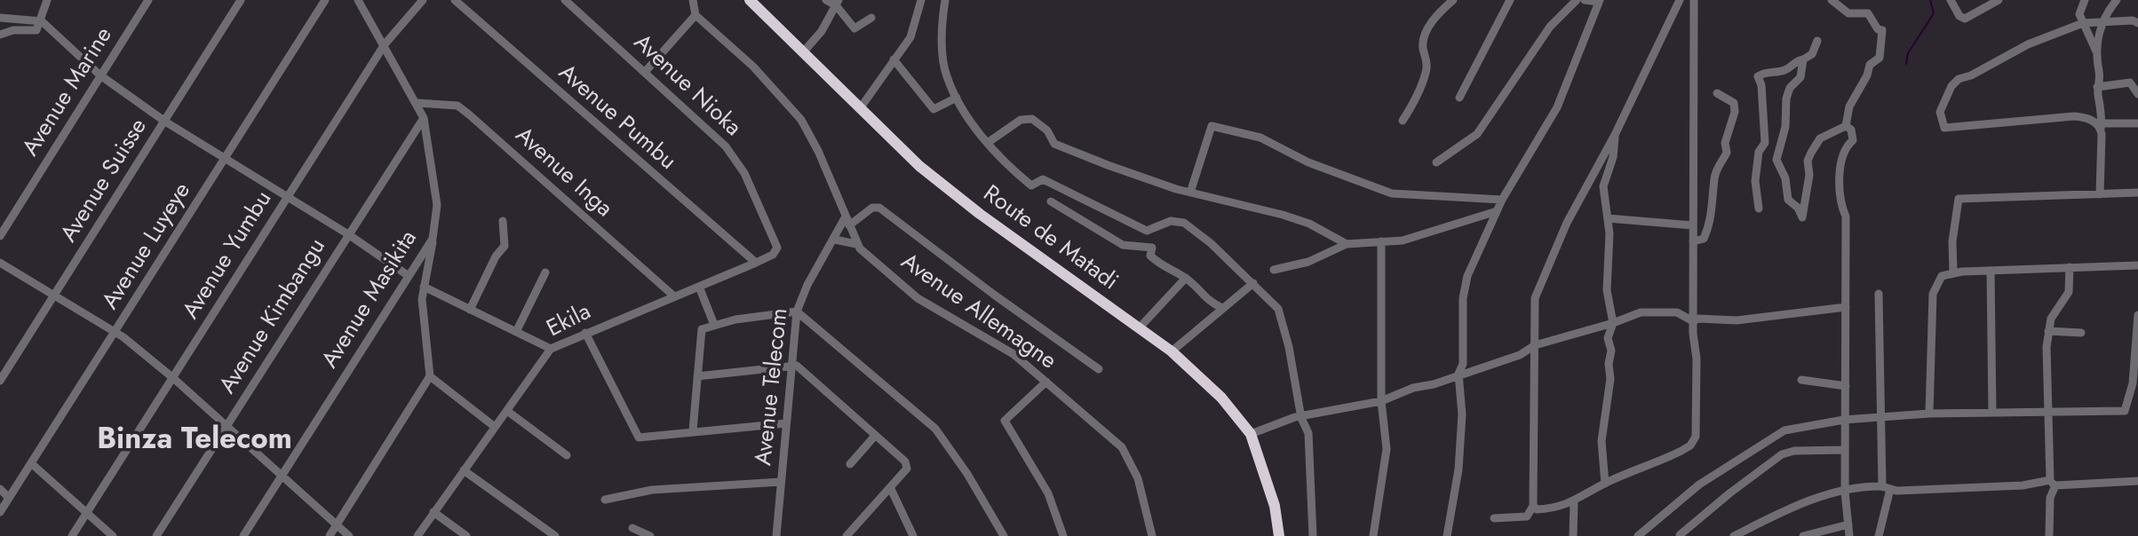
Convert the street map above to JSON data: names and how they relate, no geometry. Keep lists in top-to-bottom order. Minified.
{"streets":{"highway":["Route de Matadi"],"street":["Avenue Nioka","Avenue Marine","Avenue Pumbu","Avenue Inga","Avenue Suisse","Avenue Luyeye","Avenue Yumbu","Avenue Masikita","Avenue Allemagne","Avenue Kimbangu","Ekila","Avenue Telecom"]},"crossings":[["Avenue Nioka","Ekila"],["Avenue Pumbu","Ekila"],["Avenue Inga","Avenue Masikita"],["Avenue Inga","Ekila"],["Avenue Yumbu","Avenue Masikita"],["Avenue Masikita","Avenue Kimbangu"],["Avenue Allemagne","Avenue Telecom"]],"districts":["Binza Telecom"]}
